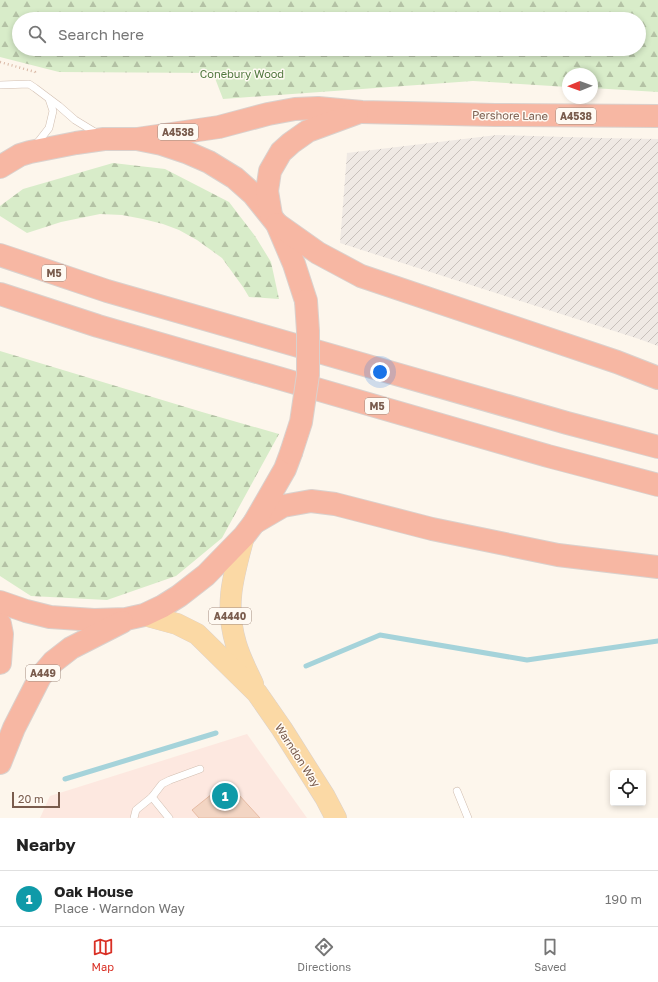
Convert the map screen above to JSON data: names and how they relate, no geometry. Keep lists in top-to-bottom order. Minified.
{"streets":{"highway":["Pershore Lane","A4538","M5","A449"],"main road":["A4440","Warndon Way"]},"crossings":[["A449","Warndon Way"]],"parks":["Conebury Wood"],"scale_bar":"20 m","north":"left","page":{"search":"Search here","pins":"1","scale":"20 m","heading":"Nearby","list":[{"mark":"1","name":"Oak House","note":"Place · Warndon Way","value":"190 m"}],"nav":["Map","Directions","Saved"]}}
